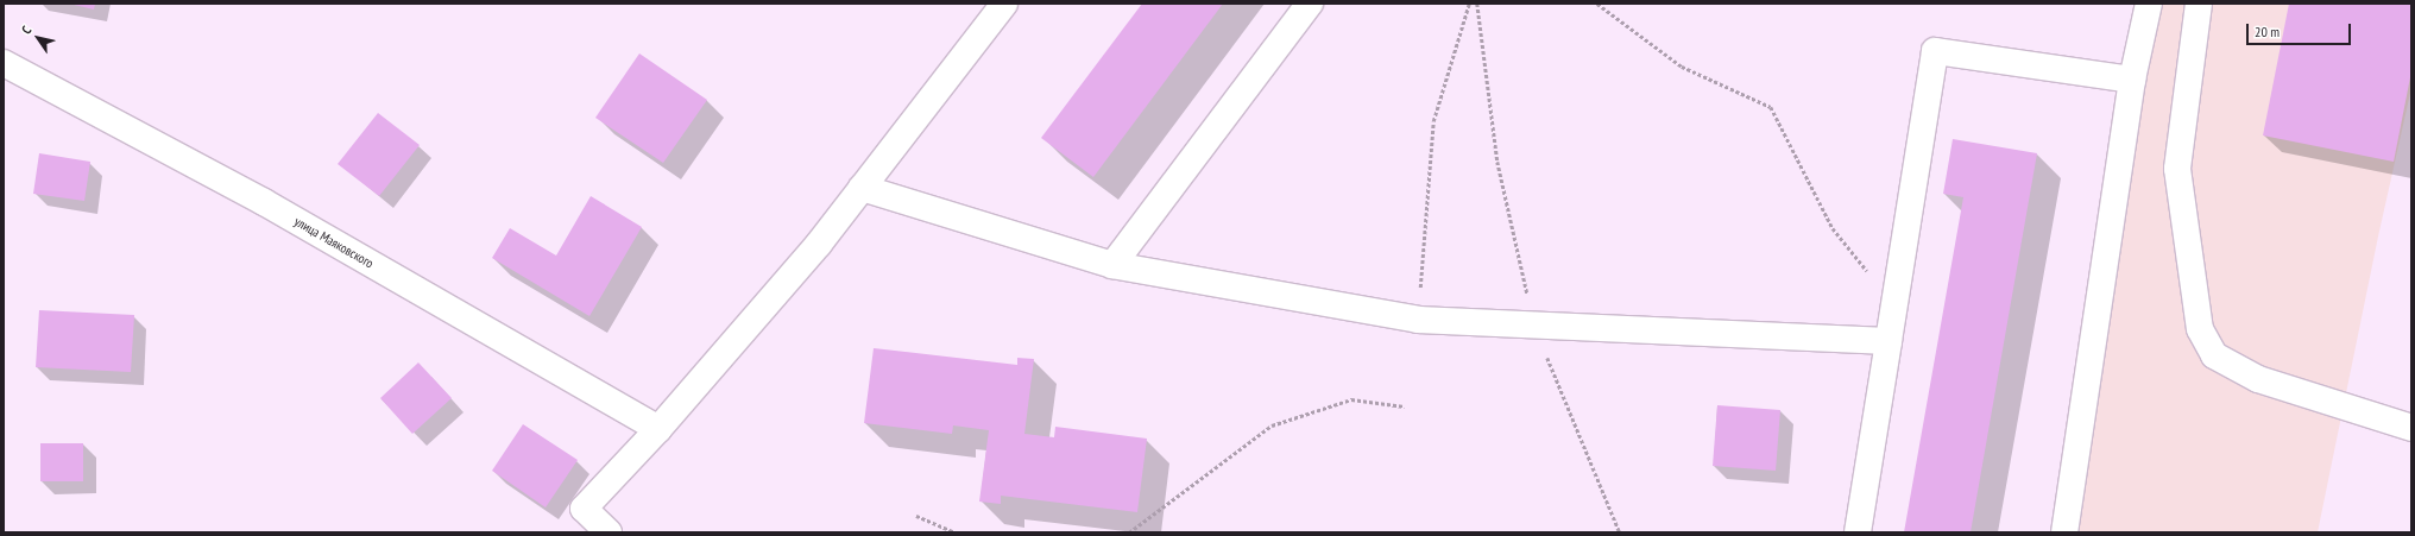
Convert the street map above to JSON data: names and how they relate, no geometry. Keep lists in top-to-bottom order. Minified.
{"streets":{"street":["улица Маяковского"]},"scale_bar":"20 m","north":"top left"}
